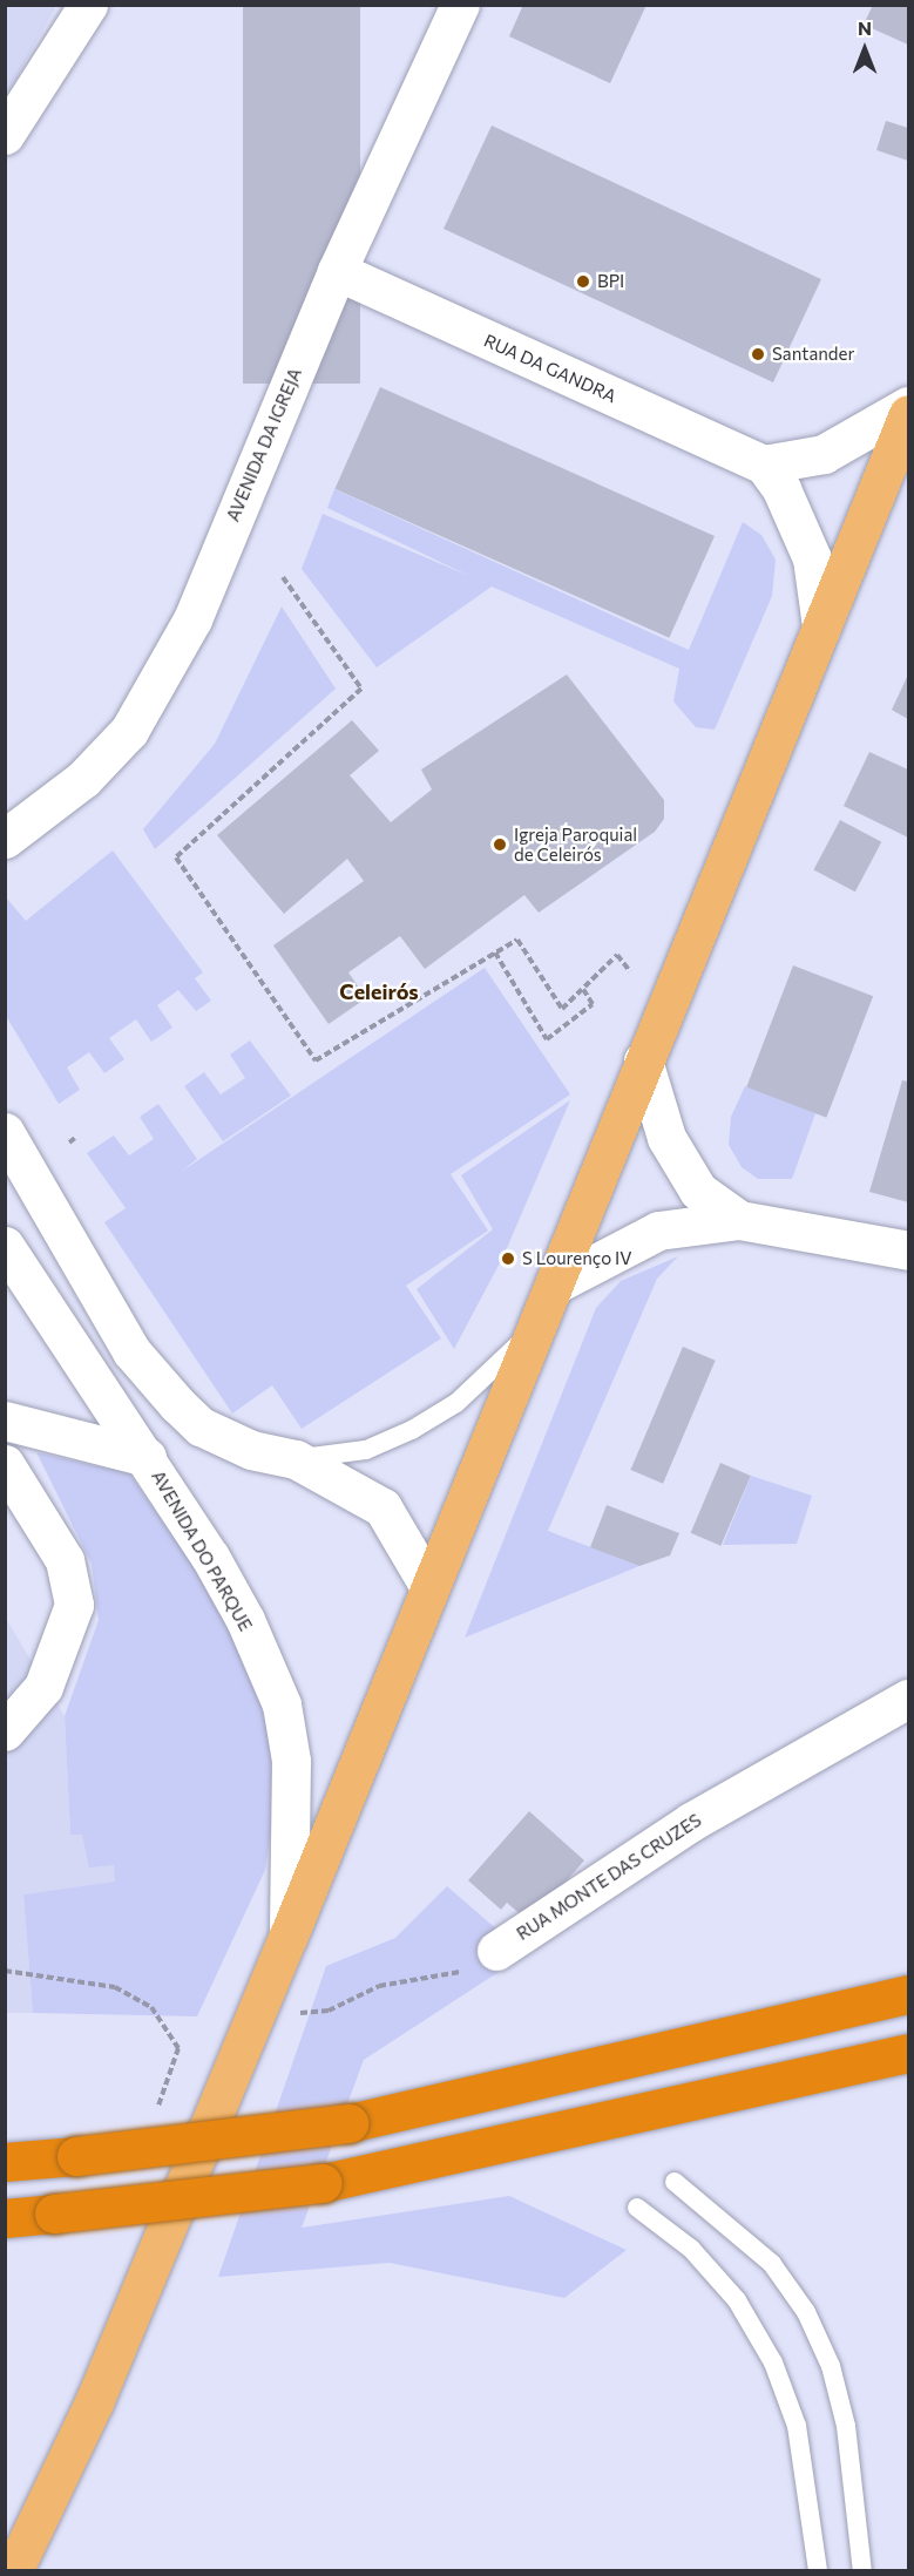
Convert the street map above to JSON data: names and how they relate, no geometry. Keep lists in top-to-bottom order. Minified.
{"streets":{"street":["RUA DA GANDRA","AVENIDA DA IGREJA","AVENIDA DO PARQUE","RUA MONTE DAS CRUZES"]},"crossings":[["RUA DA GANDRA","AVENIDA DA IGREJA"]],"districts":["Celeirós"],"places":["BPI","Santander","Igreja Paroquial de Celeirós","S Lourenço IV"],"north":"top"}
